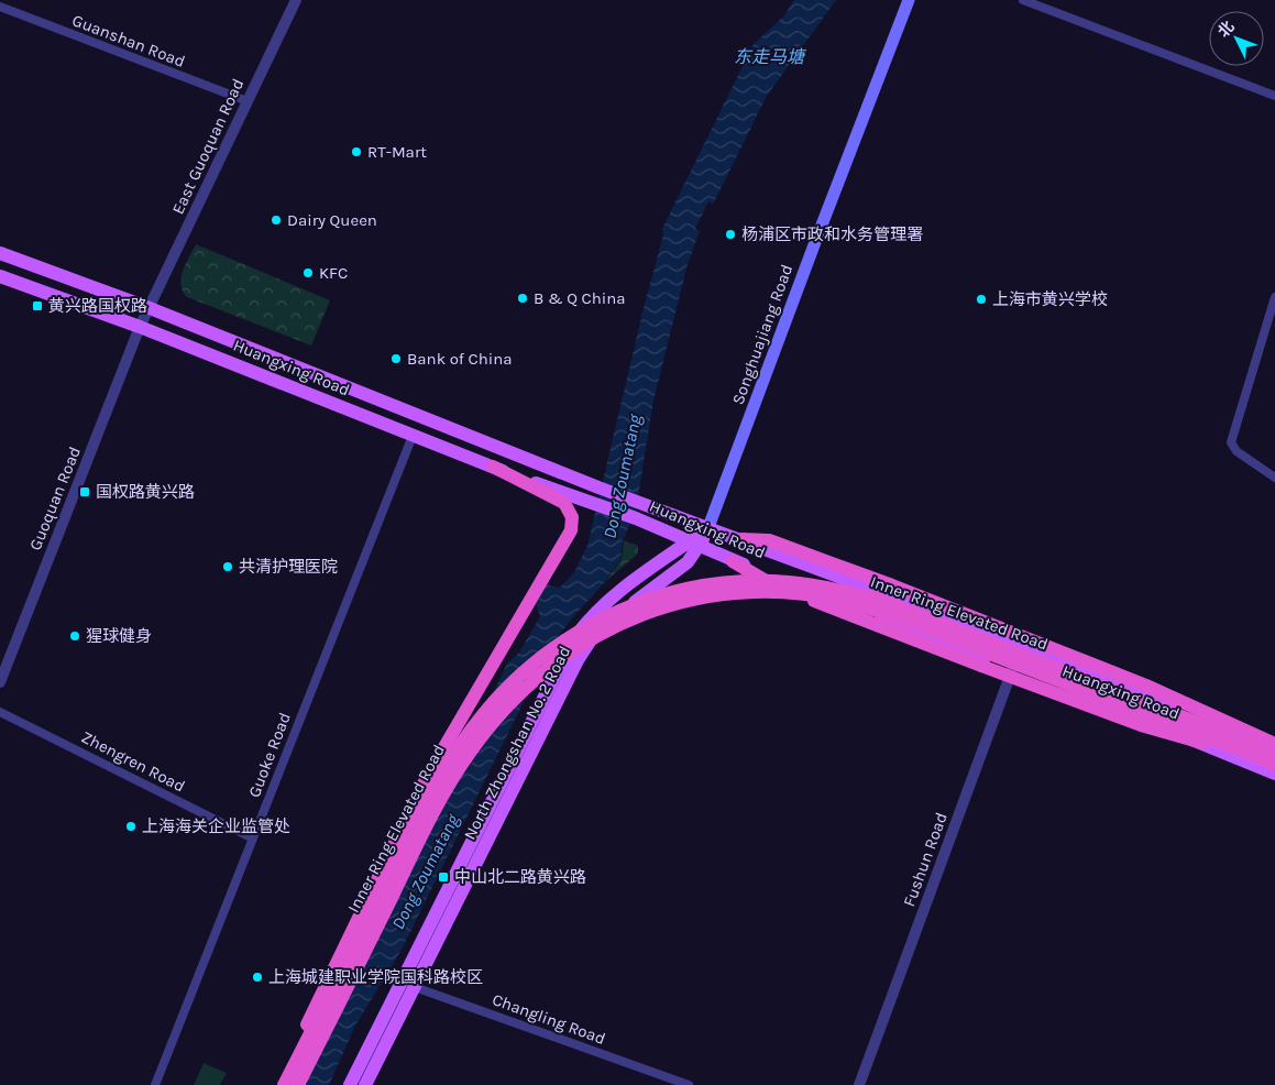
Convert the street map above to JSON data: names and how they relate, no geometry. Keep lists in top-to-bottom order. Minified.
{"streets":{"highway":["Inner Ring Elevated Road"],"main road":["Songhuajiang Road","Huangxing Road","North Zhongshan No. 2 Road"],"street":["Guanshan Road","East Guoquan Road","Guoquan Road","Guoke Road","Zhengren Road","Fushun Road","Changling Road"]},"crossings":[["Guanshan Road","East Guoquan Road"],["East Guoquan Road","Huangxing Road"],["East Guoquan Road","Guoquan Road"],["Songhuajiang Road","Huangxing Road"],["Songhuajiang Road","North Zhongshan No. 2 Road"],["Huangxing Road","Guoquan Road"],["Huangxing Road","North Zhongshan No. 2 Road"],["Huangxing Road","Guoke Road"],["Huangxing Road","Fushun Road"],["North Zhongshan No. 2 Road","Changling Road"],["Guoke Road","Zhengren Road"]],"water":["东走马塘","Dong Zoumatang"],"places":{"other":["RT-Mart","Dairy Queen","杨浦区市政和水务管理署","KFC","B & Q China","上海市黄兴学校","Bank of China","共清护理医院","猩球健身","上海海关企业监管处","上海城建职业学院国科路校区"],"transit":["黄兴路国权路","国权路黄兴路","中山北二路黄兴路"]},"north":"top left"}
